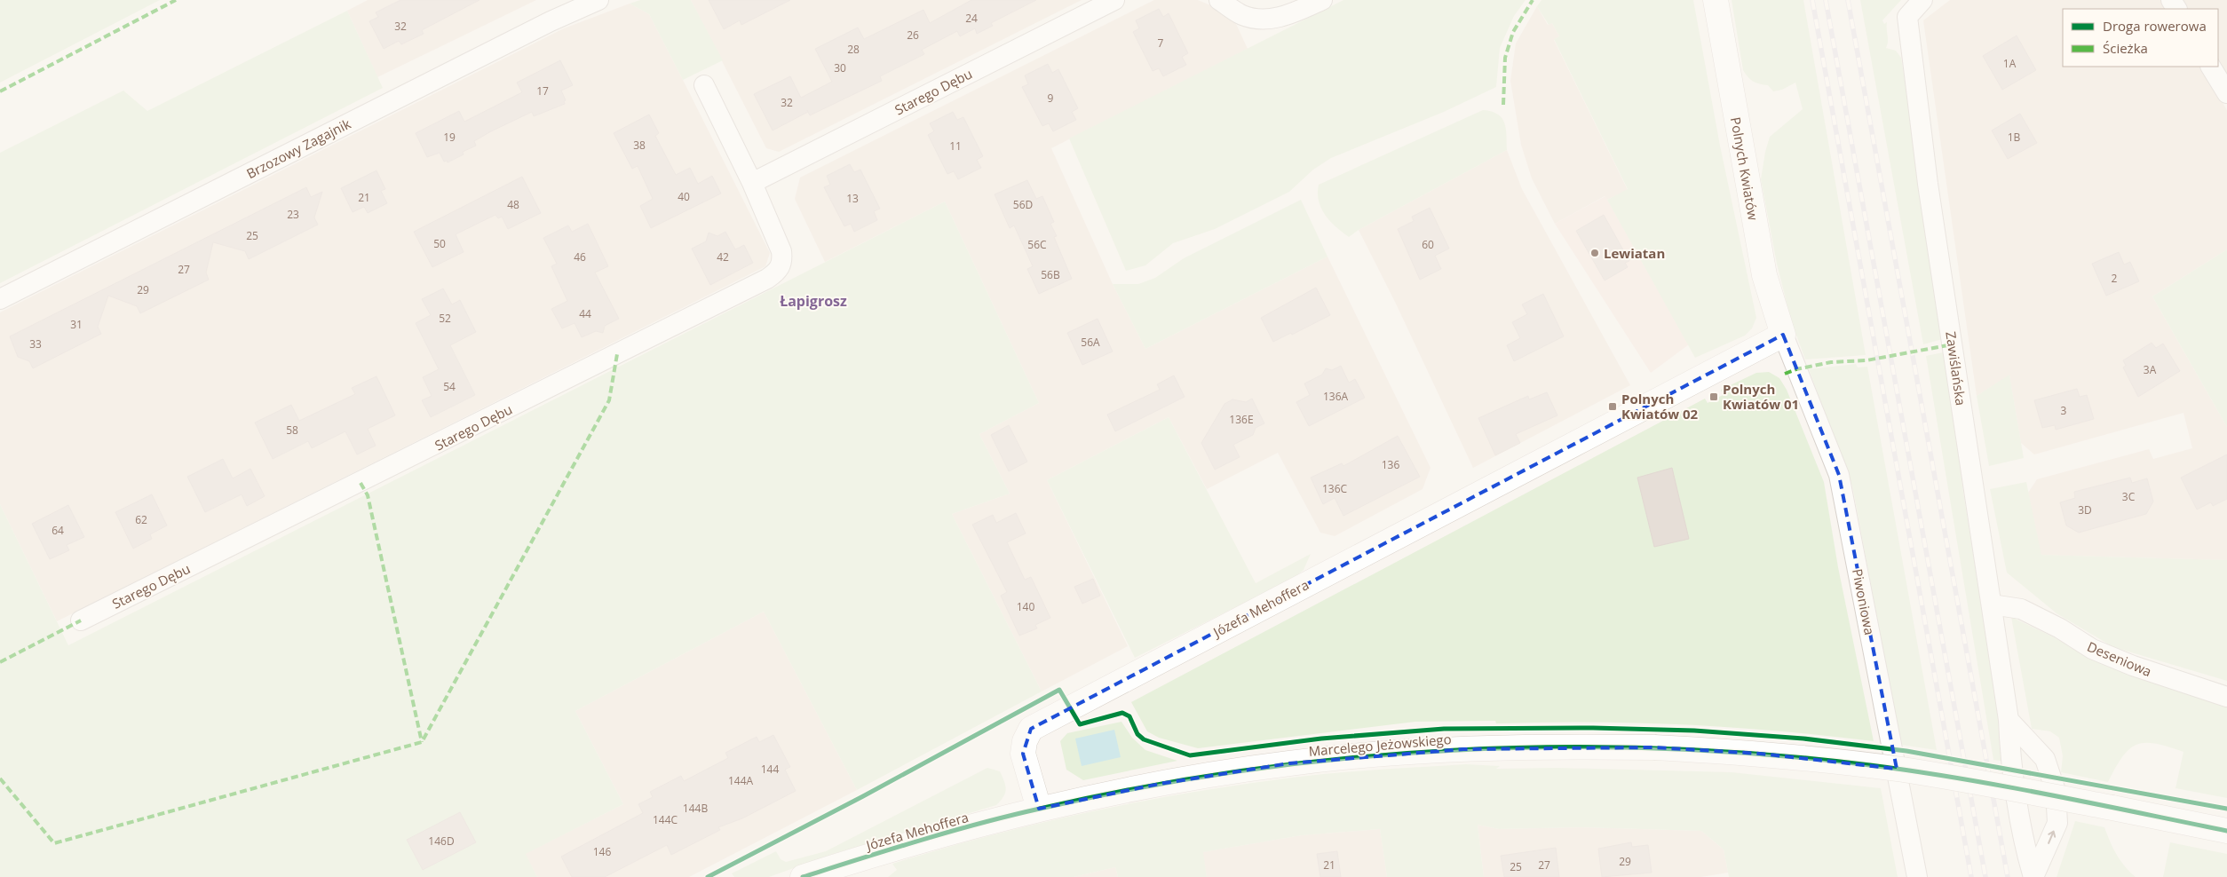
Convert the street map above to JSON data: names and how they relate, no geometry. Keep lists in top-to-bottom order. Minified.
{"streets":{"street":["Starego Dębu","Brzozowy Zagajnik","Polnych Kwiatów","Zawiślańska","Piwoniowa","Józefa Mehoffera","Deseniowa","Marcelego Jeżowskiego"]},"crossings":[["Polnych Kwiatów","Piwoniowa"],["Polnych Kwiatów","Józefa Mehoffera"],["Zawiślańska","Deseniowa"],["Piwoniowa","Józefa Mehoffera"],["Józefa Mehoffera","Marcelego Jeżowskiego"]],"districts":["Łapigrosz"],"places":{"other":["Lewiatan"],"transit":["Polnych Kwiatów 01","Polnych Kwiatów 02"]},"house_numbers":["24","32","26","7","28","1A","30","17","9","32","19","1B","38","11","40","21","13","48","56D","23","25","50","56C","60","46","42","27","56B","2","29","44","52","31","56A","33","3A","54","136A","3","136E","58","136","136C","3C","3D","62","64","140","144","144A","144B","144C","146D","146","29","21","27","25"],"legend":["Droga rowerowa","Ścieżka"]}
